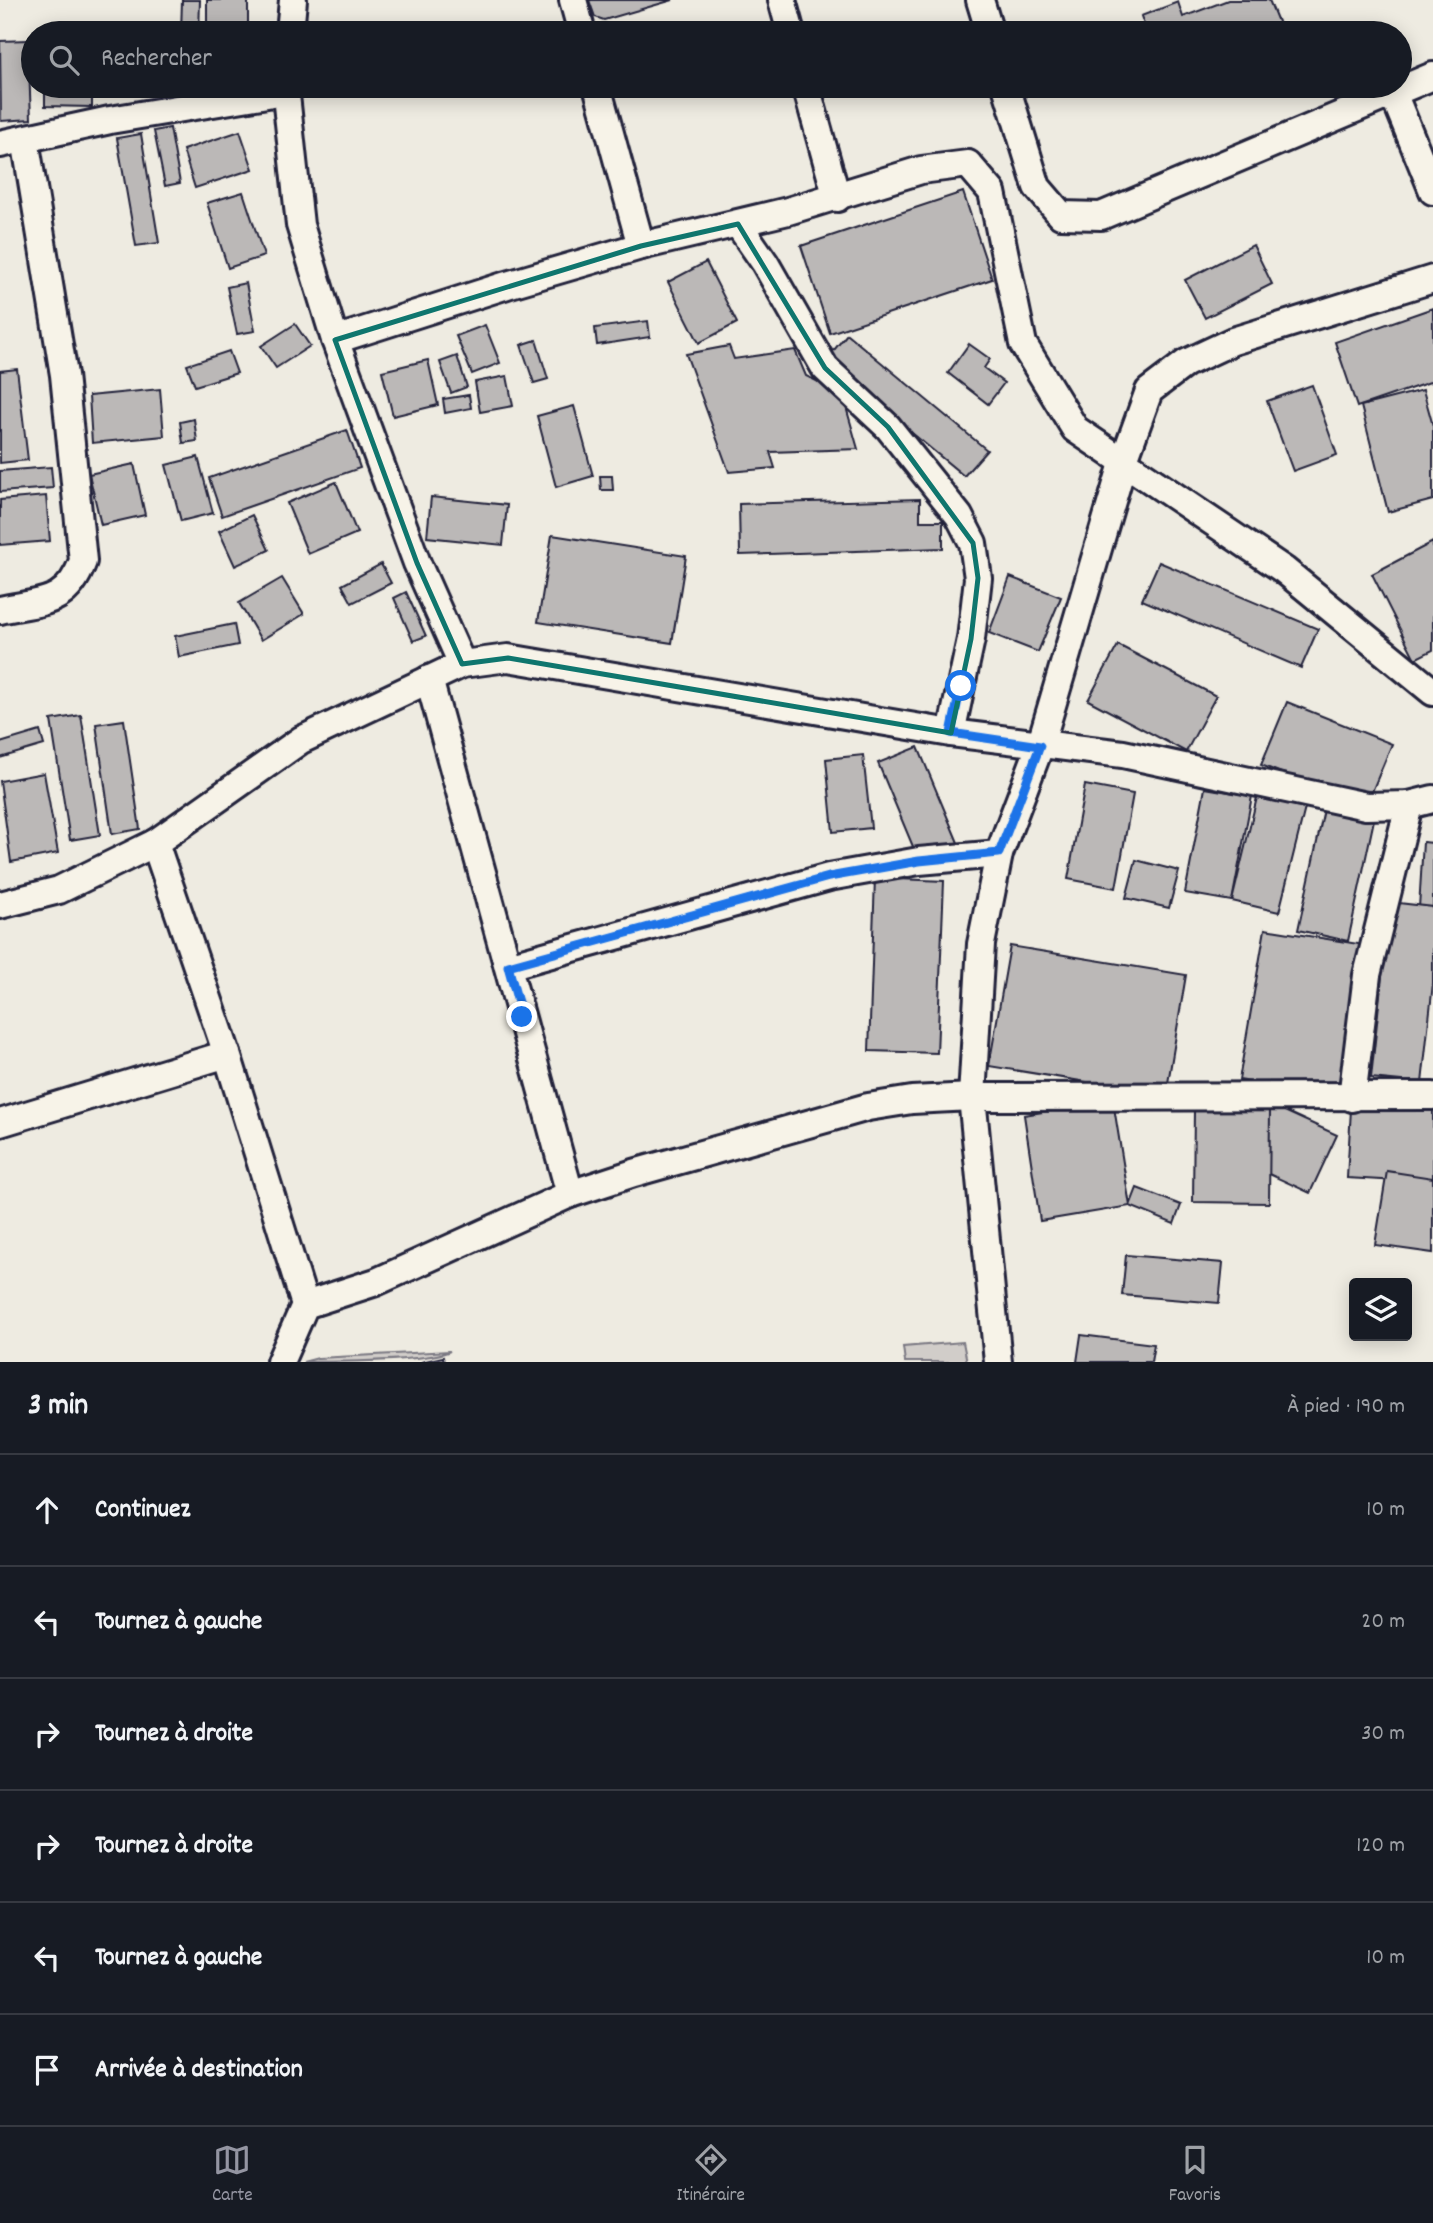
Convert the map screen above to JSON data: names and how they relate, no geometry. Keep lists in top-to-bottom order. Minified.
{"page":{"search":"Rechercher","heading":["3 min","À pied · 190 m"],"list":[["Continuez","10 m"],["Tournez à gauche","20 m"],["Tournez à droite","30 m"],["Tournez à droite","120 m"],["Tournez à gauche","10 m"],"Arrivée à destination"],"nav":["Carte","Itinéraire","Favoris"]}}
